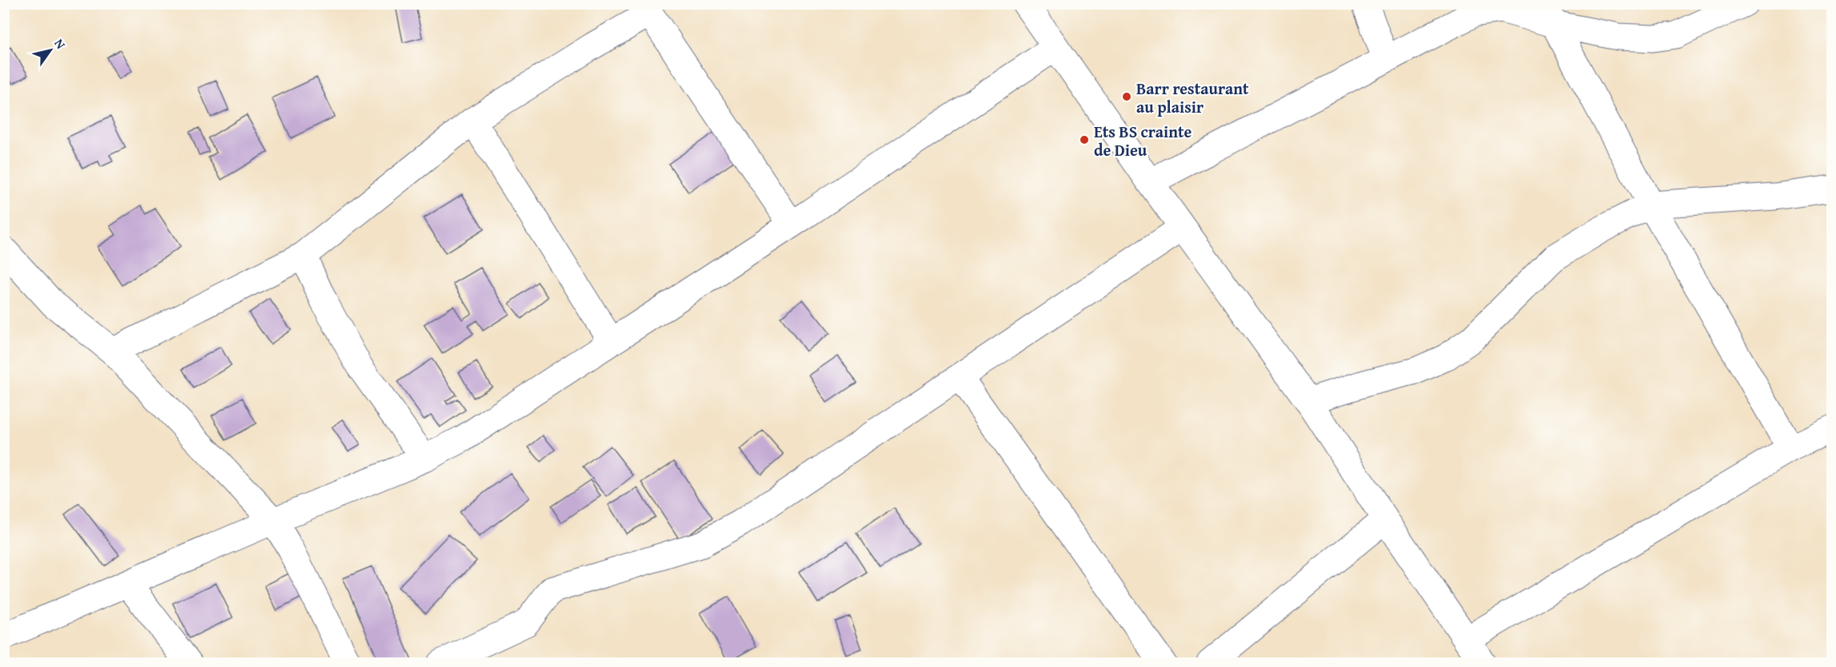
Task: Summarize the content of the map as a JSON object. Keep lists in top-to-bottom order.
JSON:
{
  "places": ["Barr restaurant au plaisir", "Ets BS crainte de Dieu"],
  "north": "top right"
}
